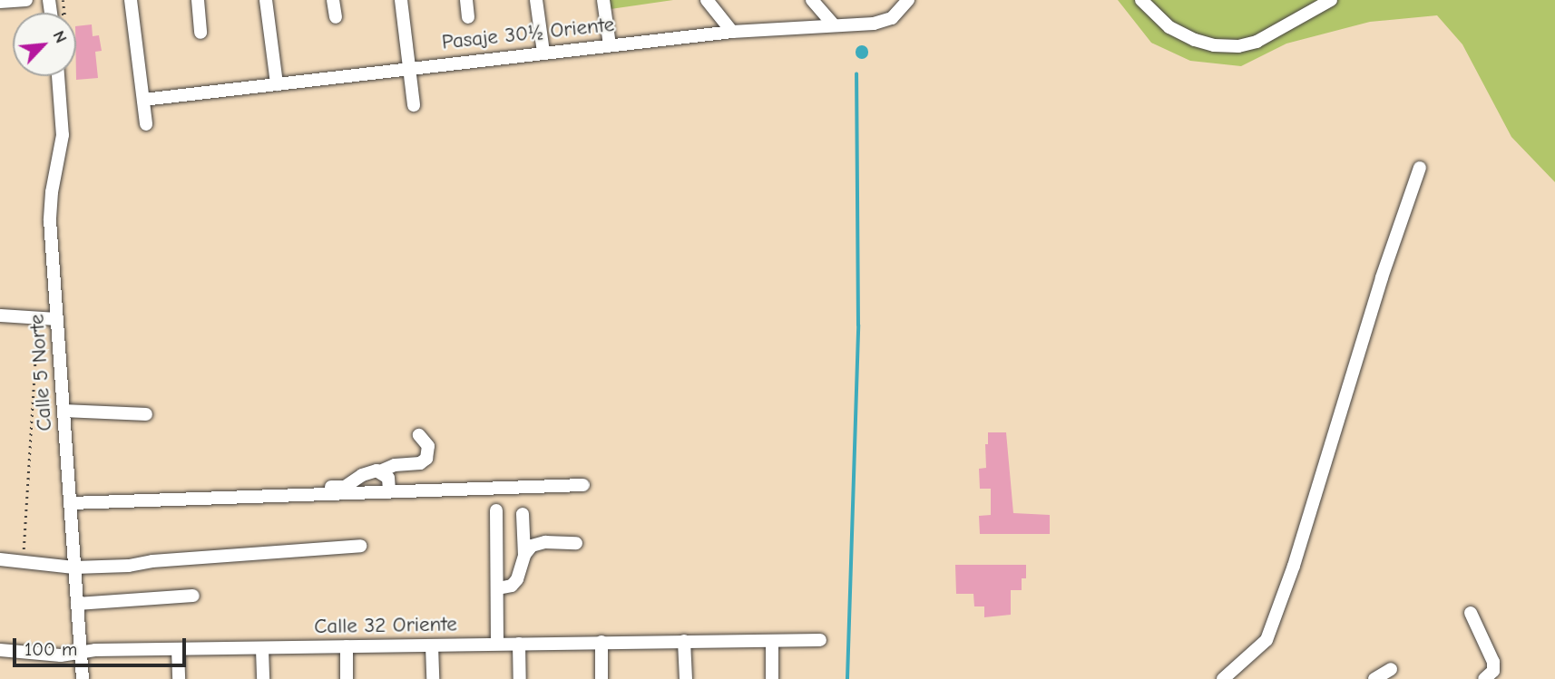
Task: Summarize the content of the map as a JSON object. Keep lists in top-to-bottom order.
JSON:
{
  "streets": {
    "street": ["Pasaje 30½ Oriente", "Calle 5 Norte", "Calle 32 Oriente"]
  },
  "crossings": [
    ["Calle 5 Norte", "Calle 32 Oriente"]
  ],
  "scale_bar": "100 m",
  "north": "top right"
}
